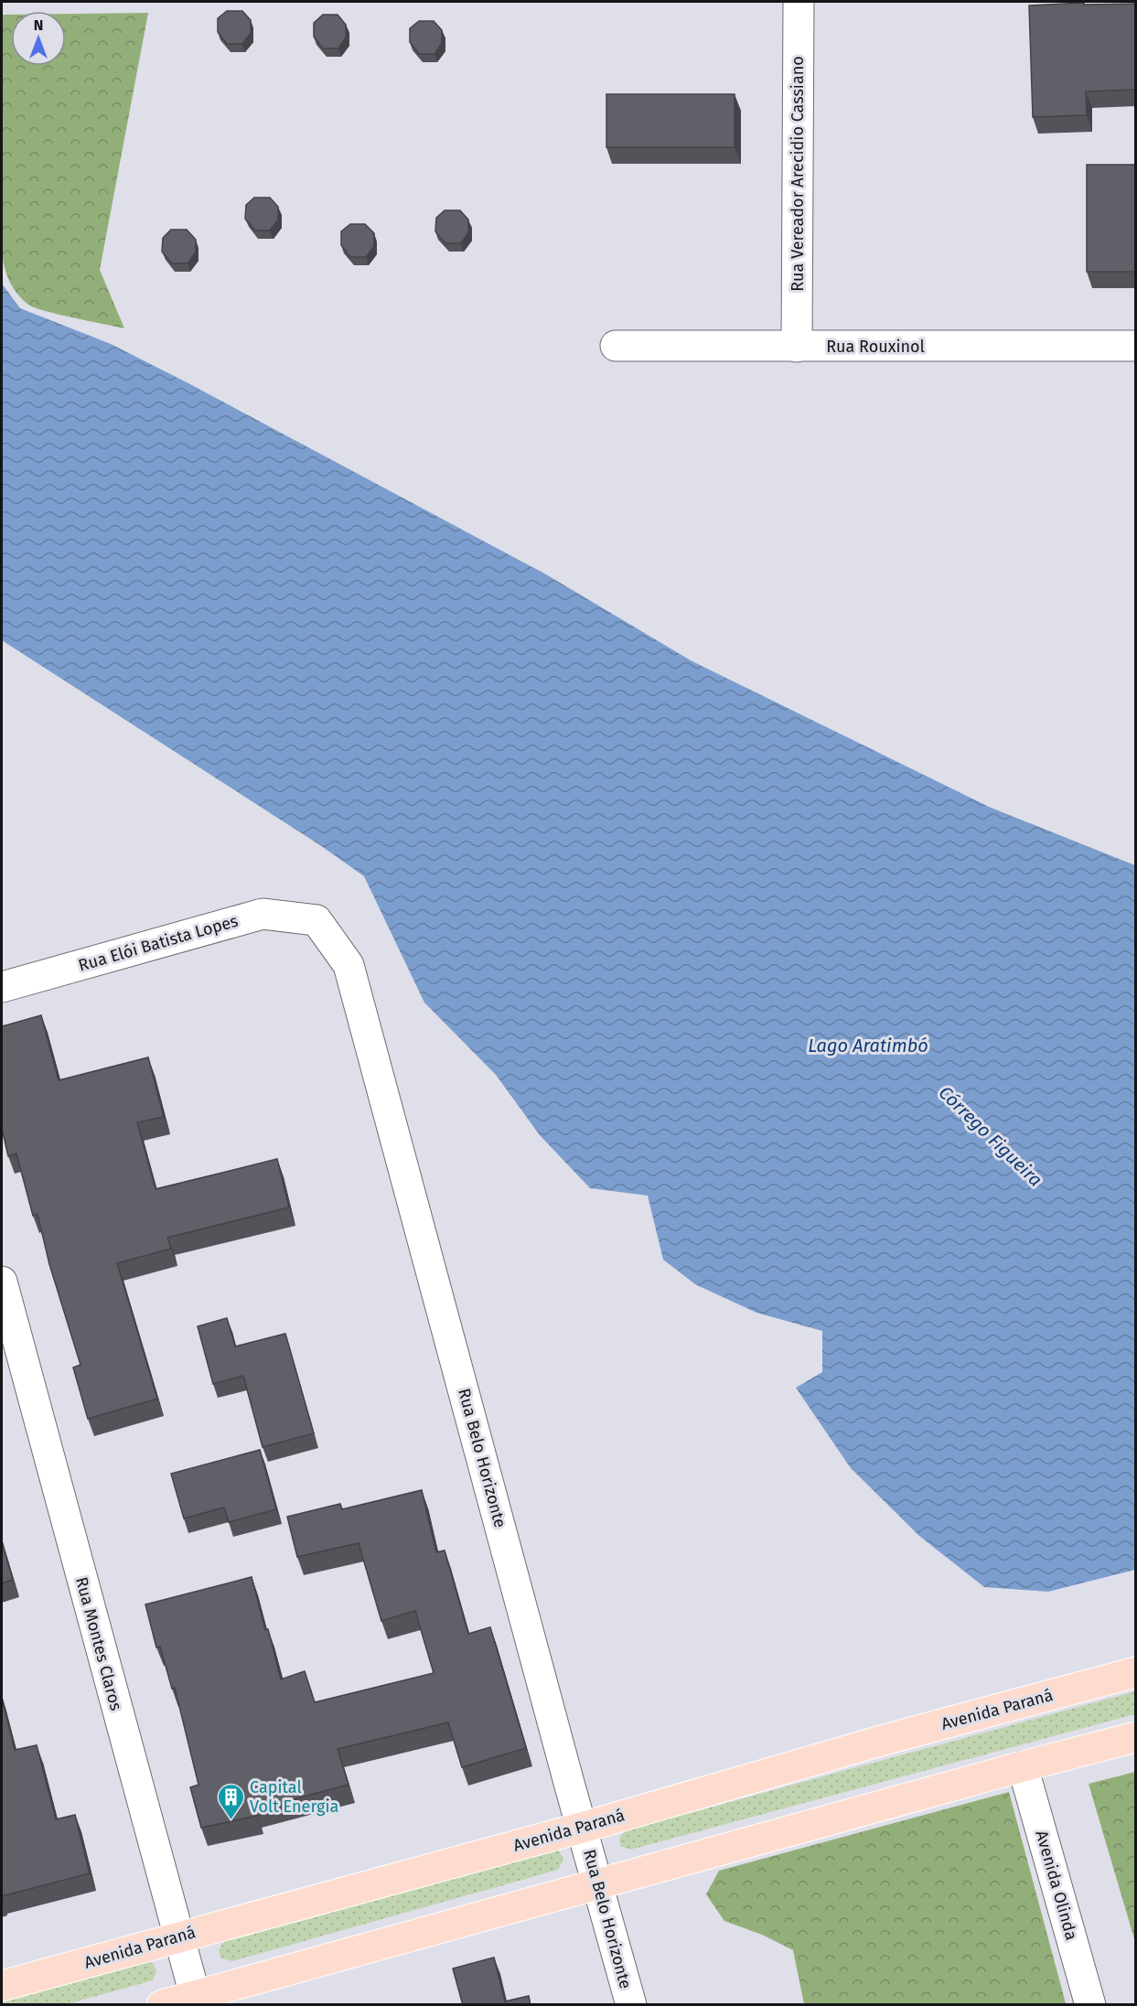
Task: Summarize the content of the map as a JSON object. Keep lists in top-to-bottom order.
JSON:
{
  "streets": {
    "main road": ["Avenida Paraná"],
    "street": [
      "Rua Vereador Arecidio Cassiano",
      "Rua Rouxinol",
      "Rua Elói Batista Lopes",
      "Rua Belo Horizonte",
      "Rua Montes Claros",
      "Avenida Olinda"
    ]
  },
  "crossings": [
    ["Rua Vereador Arecidio Cassiano", "Rua Rouxinol"],
    ["Rua Elói Batista Lopes", "Rua Belo Horizonte"],
    ["Rua Belo Horizonte", "Avenida Paraná"],
    ["Rua Montes Claros", "Avenida Paraná"]
  ],
  "water": ["Lago Aratimbó", "Córrego Figueira"],
  "places": {
    "building": ["Capital Volt Energia"]
  },
  "north": "top"
}
